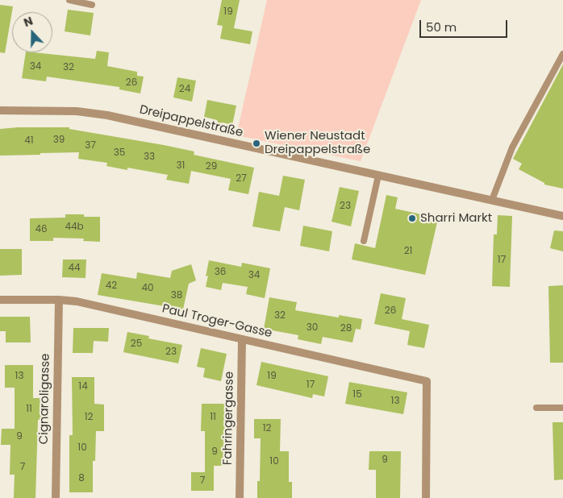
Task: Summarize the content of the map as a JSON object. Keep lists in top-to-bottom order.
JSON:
{
  "streets": {
    "street": [
      "Dreipappelstraße",
      "Paul Troger-Gasse",
      "Cignaroligasse",
      "Fahringergasse"
    ]
  },
  "crossings": [
    ["Paul Troger-Gasse", "Cignaroligasse"],
    ["Paul Troger-Gasse", "Fahringergasse"]
  ],
  "places": ["Wiener Neustadt Dreipappelstraße", "Sharri Markt"],
  "house_numbers": [
    "19",
    "34",
    "32",
    "26",
    "24",
    "39",
    "41",
    "37",
    "35",
    "33",
    "31",
    "29",
    "27",
    "23",
    "44b",
    "46",
    "21",
    "17",
    "44",
    "36",
    "34",
    "42",
    "40",
    "38",
    "26",
    "32",
    "30",
    "28",
    "25",
    "23",
    "13",
    "19",
    "17",
    "14",
    "15",
    "13",
    "11",
    "12",
    "11",
    "12",
    "9",
    "10",
    "9",
    "9",
    "10",
    "7",
    "8",
    "7"
  ],
  "scale_bar": "50 m",
  "north": "top"
}
